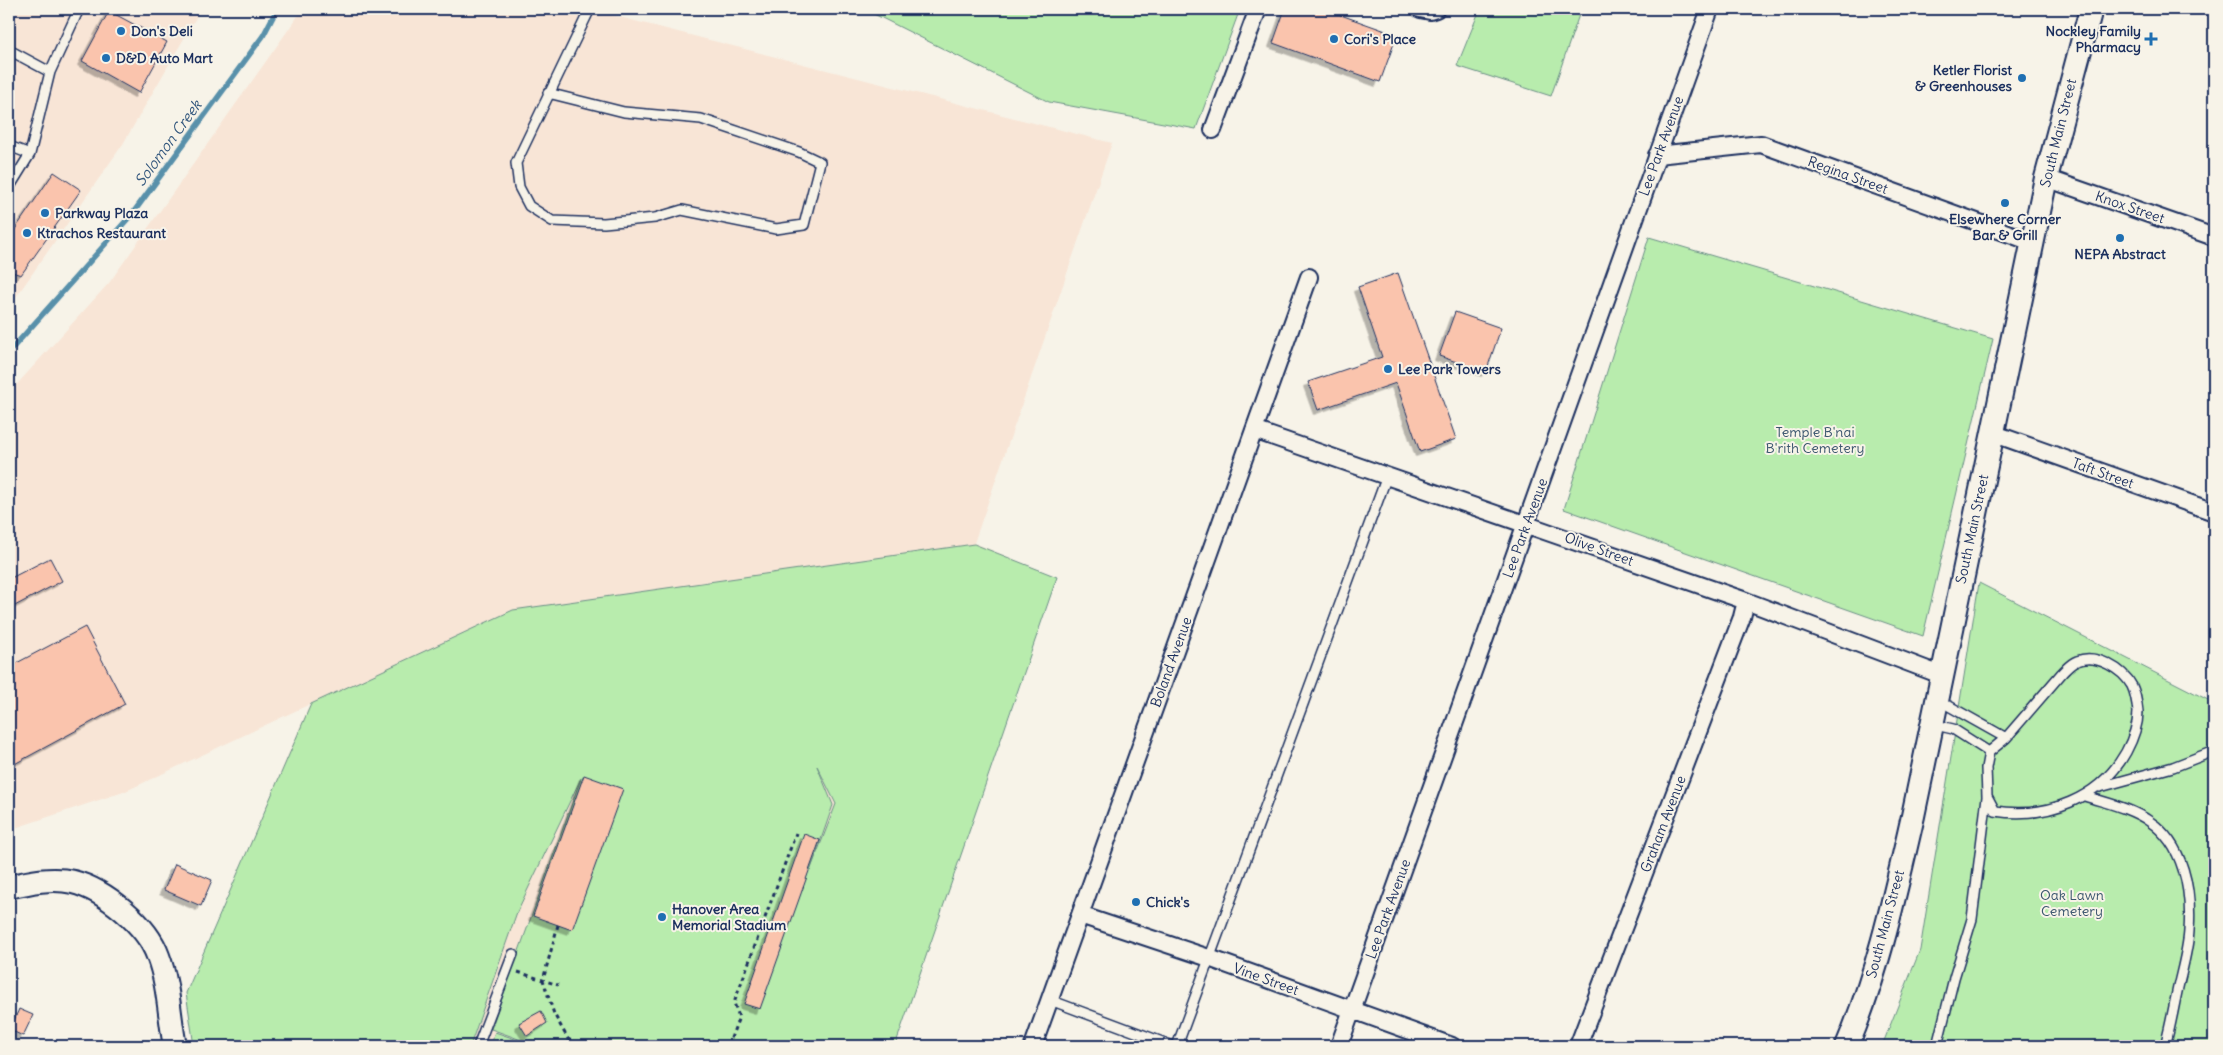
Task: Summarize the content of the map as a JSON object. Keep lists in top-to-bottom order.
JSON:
{
  "streets": {
    "main road": ["South Main Street"],
    "street": [
      "Lee Park Avenue",
      "Regina Street",
      "Knox Street",
      "Taft Street",
      "Olive Street",
      "Boland Avenue",
      "Graham Avenue",
      "Vine Street"
    ]
  },
  "crossings": [
    ["South Main Street", "Regina Street"],
    ["South Main Street", "Knox Street"],
    ["South Main Street", "Taft Street"],
    ["South Main Street", "Olive Street"],
    ["Lee Park Avenue", "Regina Street"],
    ["Lee Park Avenue", "Olive Street"],
    ["Lee Park Avenue", "Vine Street"],
    ["Olive Street", "Boland Avenue"],
    ["Olive Street", "Graham Avenue"],
    ["Boland Avenue", "Vine Street"]
  ],
  "water": ["Solomon Creek"],
  "parks": ["Temple B'nai B'rith Cemetery", "Oak Lawn Cemetery"],
  "places": {
    "other": [
      "Don's Deli",
      "Cori's Place",
      "D&D Auto Mart",
      "Ketler Florist & Greenhouses",
      "Elsewhere Corner Bar & Grill",
      "Parkway Plaza",
      "Ktrachos Restaurant",
      "NEPA Abstract",
      "Lee Park Towers",
      "Chick's",
      "Hanover Area Memorial Stadium"
    ],
    "health": ["Nockley Family Pharmacy"]
  }
}
